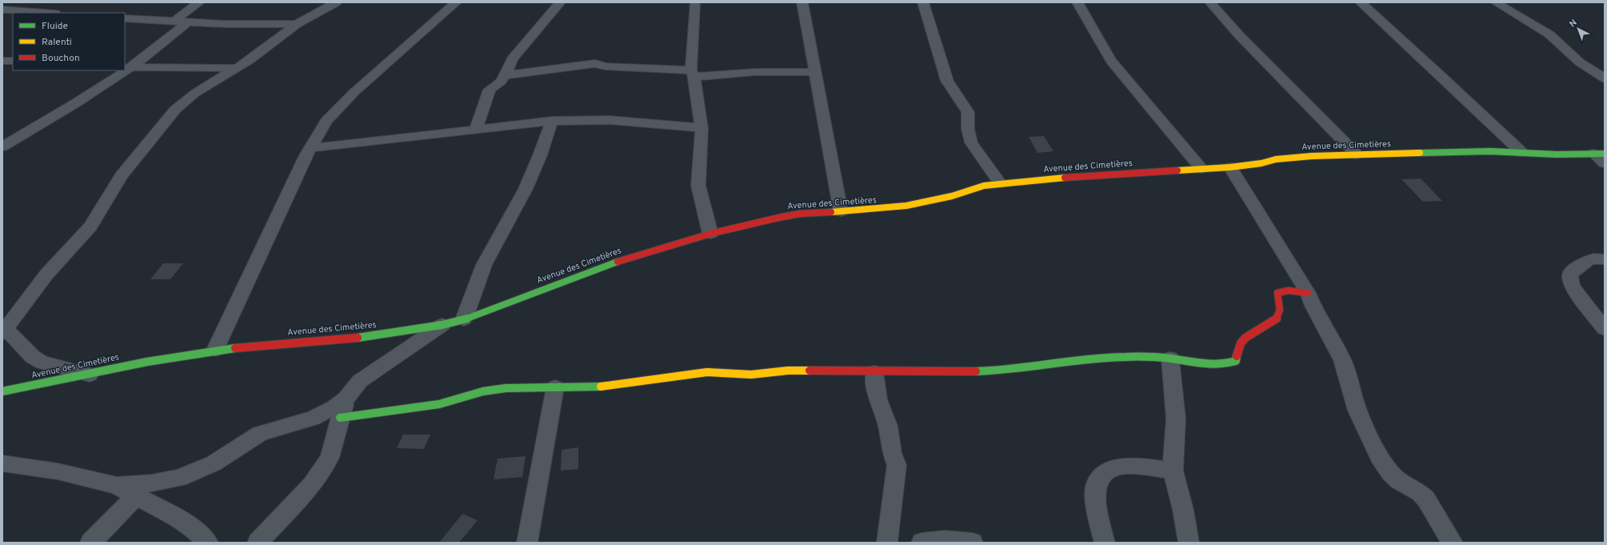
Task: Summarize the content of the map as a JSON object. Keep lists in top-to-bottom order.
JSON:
{
  "streets": {
    "street": ["Avenue des Cimetières"]
  },
  "legend": ["Fluide", "Ralenti", "Bouchon"],
  "north": "top left"
}
